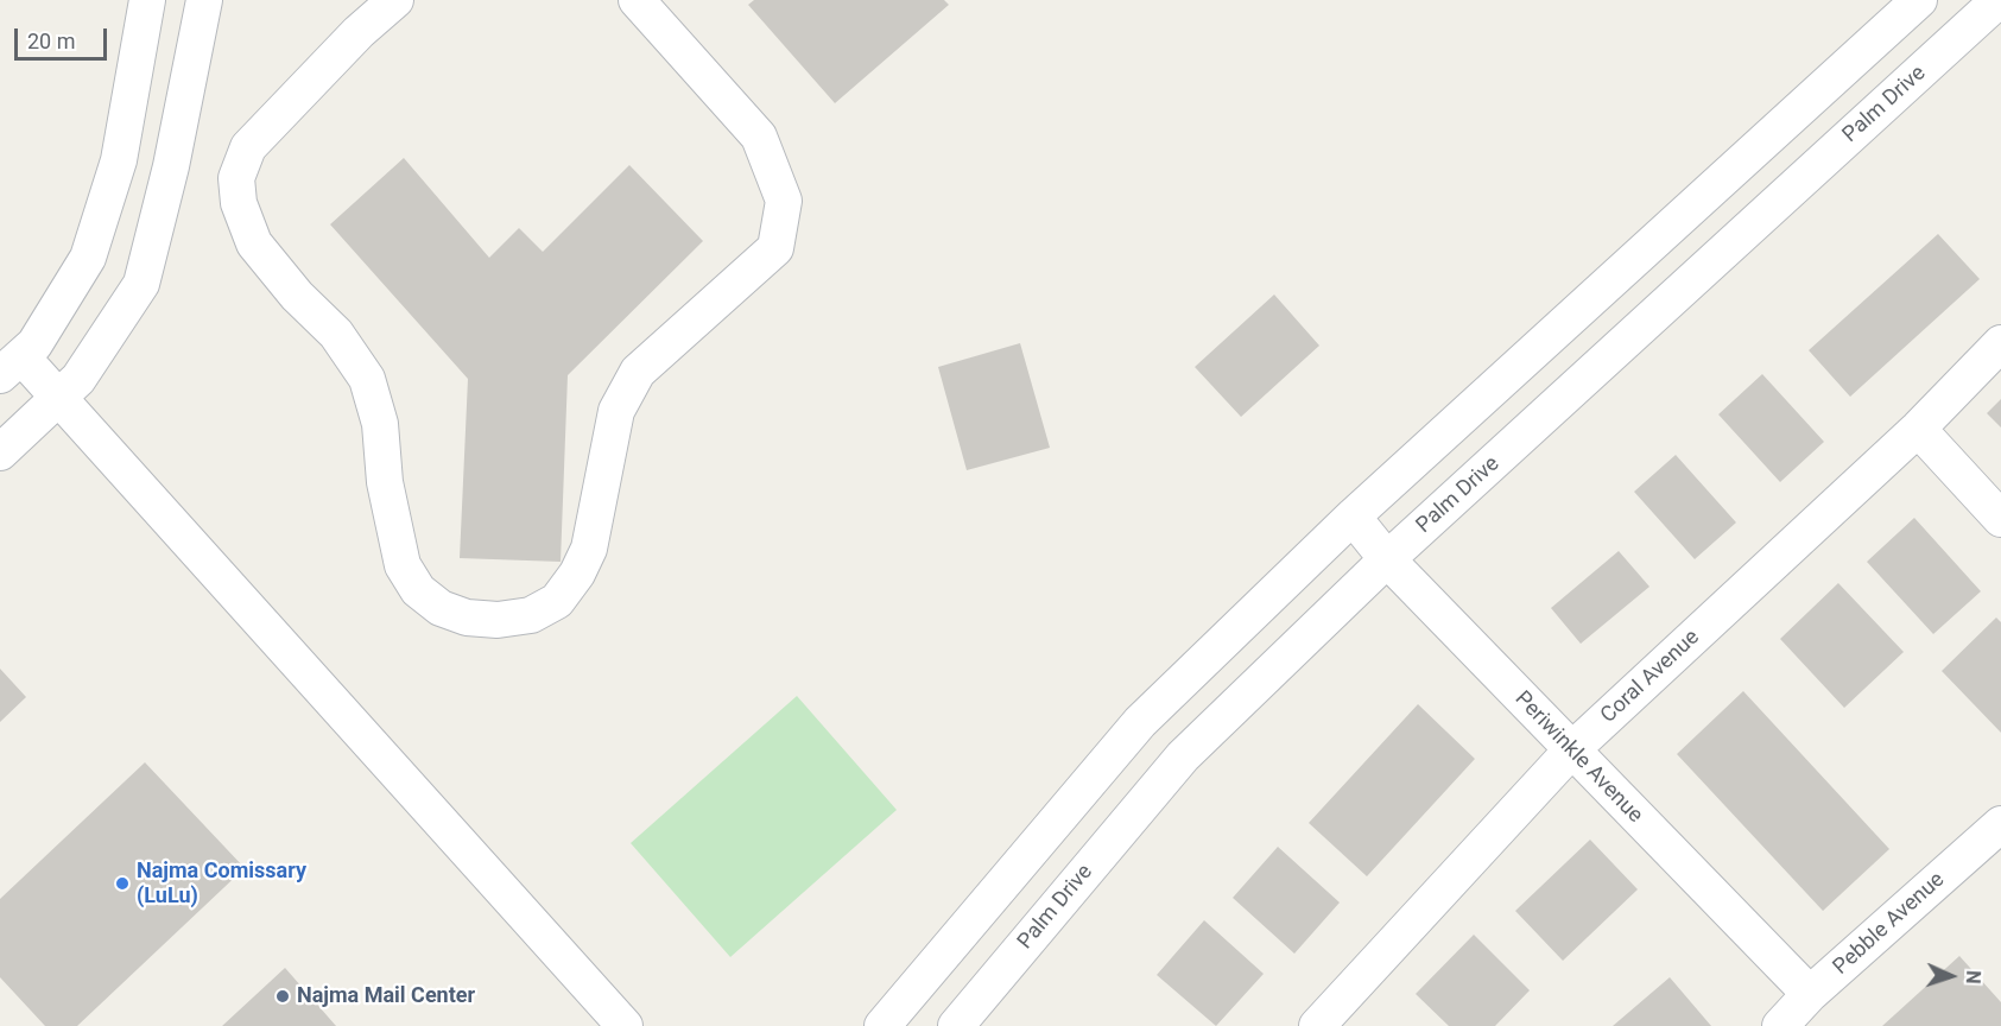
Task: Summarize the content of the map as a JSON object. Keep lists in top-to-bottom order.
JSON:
{
  "streets": {
    "street": [
      "Palm Drive",
      "Coral Avenue",
      "Periwinkle Avenue",
      "Pebble Avenue"
    ]
  },
  "crossings": [
    ["Palm Drive", "Periwinkle Avenue"],
    ["Coral Avenue", "Periwinkle Avenue"],
    ["Periwinkle Avenue", "Pebble Avenue"]
  ],
  "places": ["Najma Comissary (LuLu)", "Najma Mail Center"],
  "scale_bar": "20 m",
  "north": "right"
}
